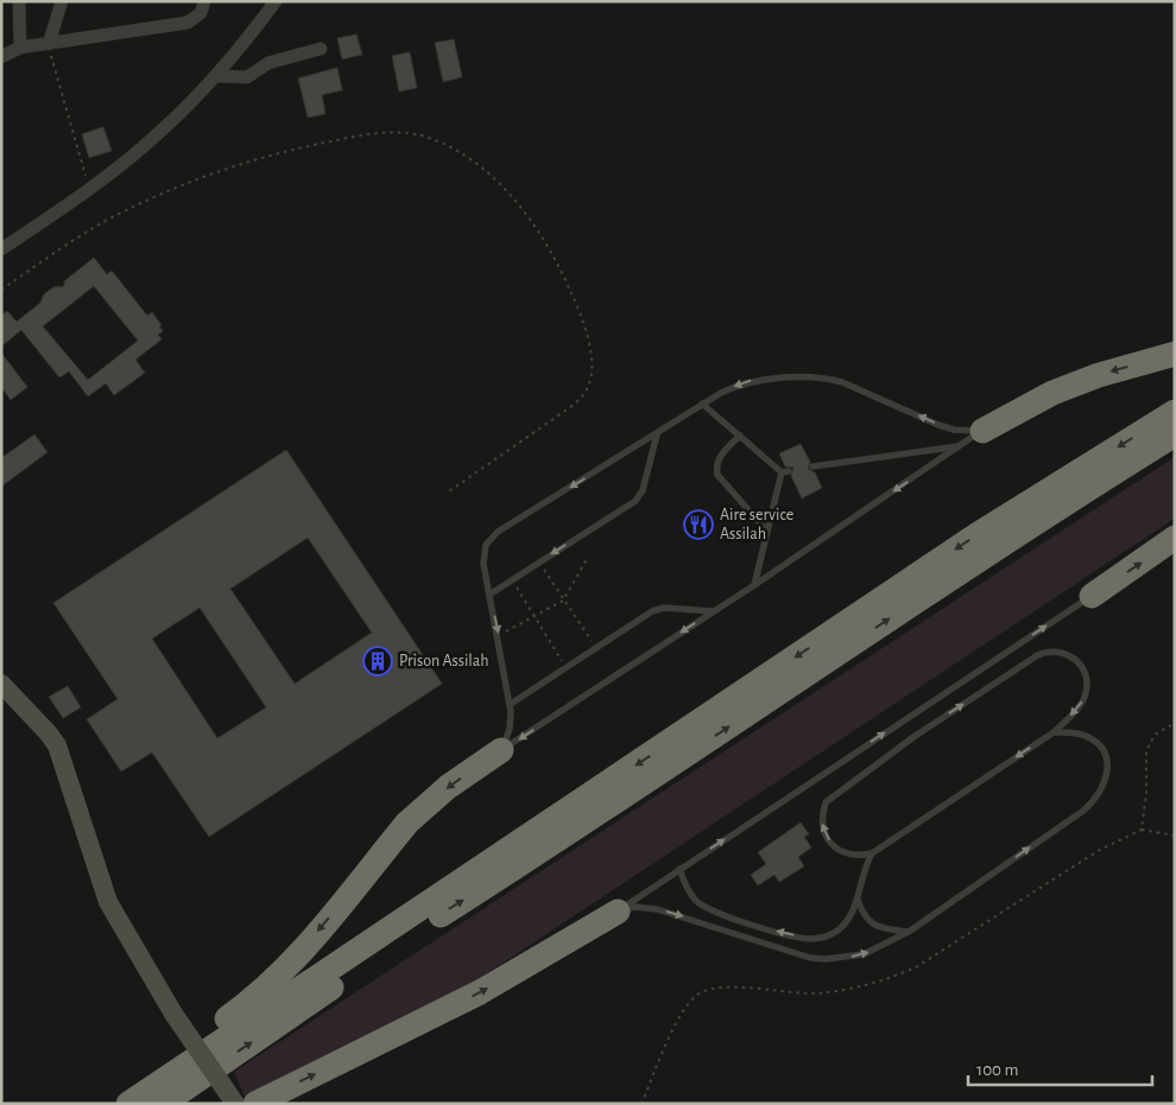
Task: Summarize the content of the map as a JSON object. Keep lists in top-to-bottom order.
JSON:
{
  "places": {
    "restaurant": ["Aire service Assilah"],
    "building": ["Prison Assilah"]
  },
  "scale_bar": "100 m"
}
